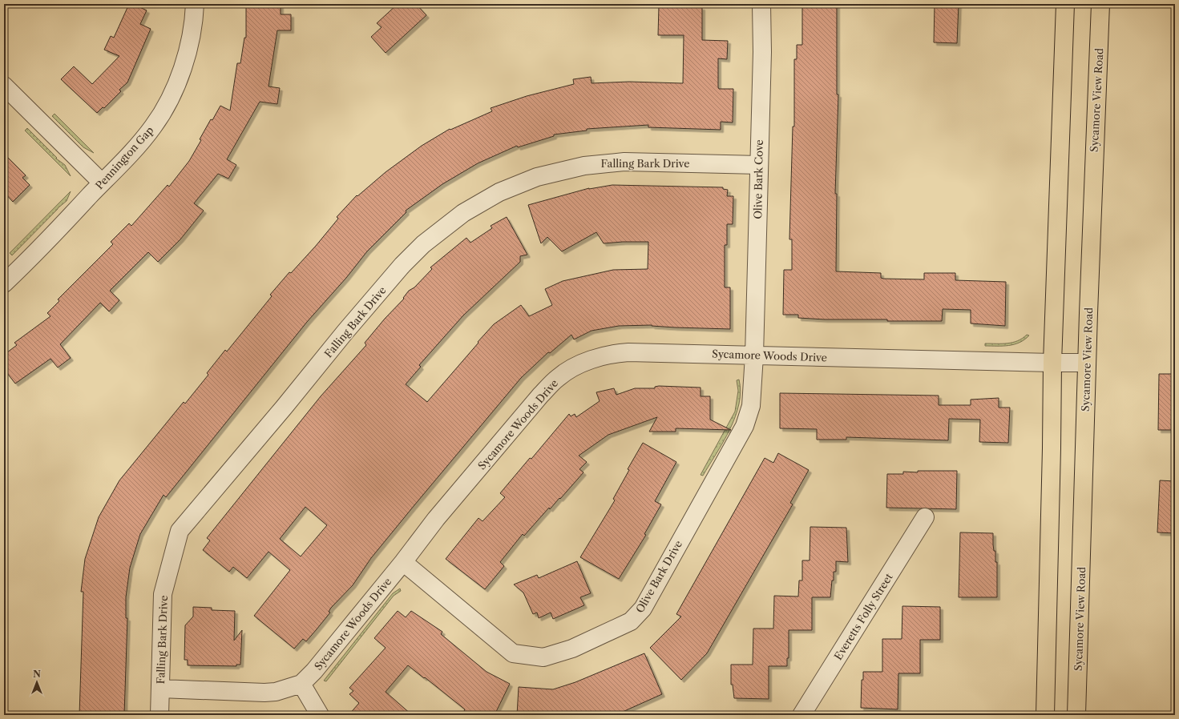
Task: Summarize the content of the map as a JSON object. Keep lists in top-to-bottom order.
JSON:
{
  "streets": {
    "main road": ["Sycamore View Road"],
    "street": [
      "Pennington Gap",
      "Falling Bark Drive",
      "Olive Bark Cove",
      "Sycamore Woods Drive",
      "Olive Bark Drive",
      "Everetts Folly Street"
    ]
  },
  "crossings": [
    ["Sycamore View Road", "Sycamore Woods Drive"],
    ["Falling Bark Drive", "Olive Bark Cove"],
    ["Falling Bark Drive", "Sycamore Woods Drive"],
    ["Olive Bark Cove", "Sycamore Woods Drive"],
    ["Olive Bark Cove", "Olive Bark Drive"],
    ["Sycamore Woods Drive", "Olive Bark Drive"]
  ],
  "north": "top"
}
